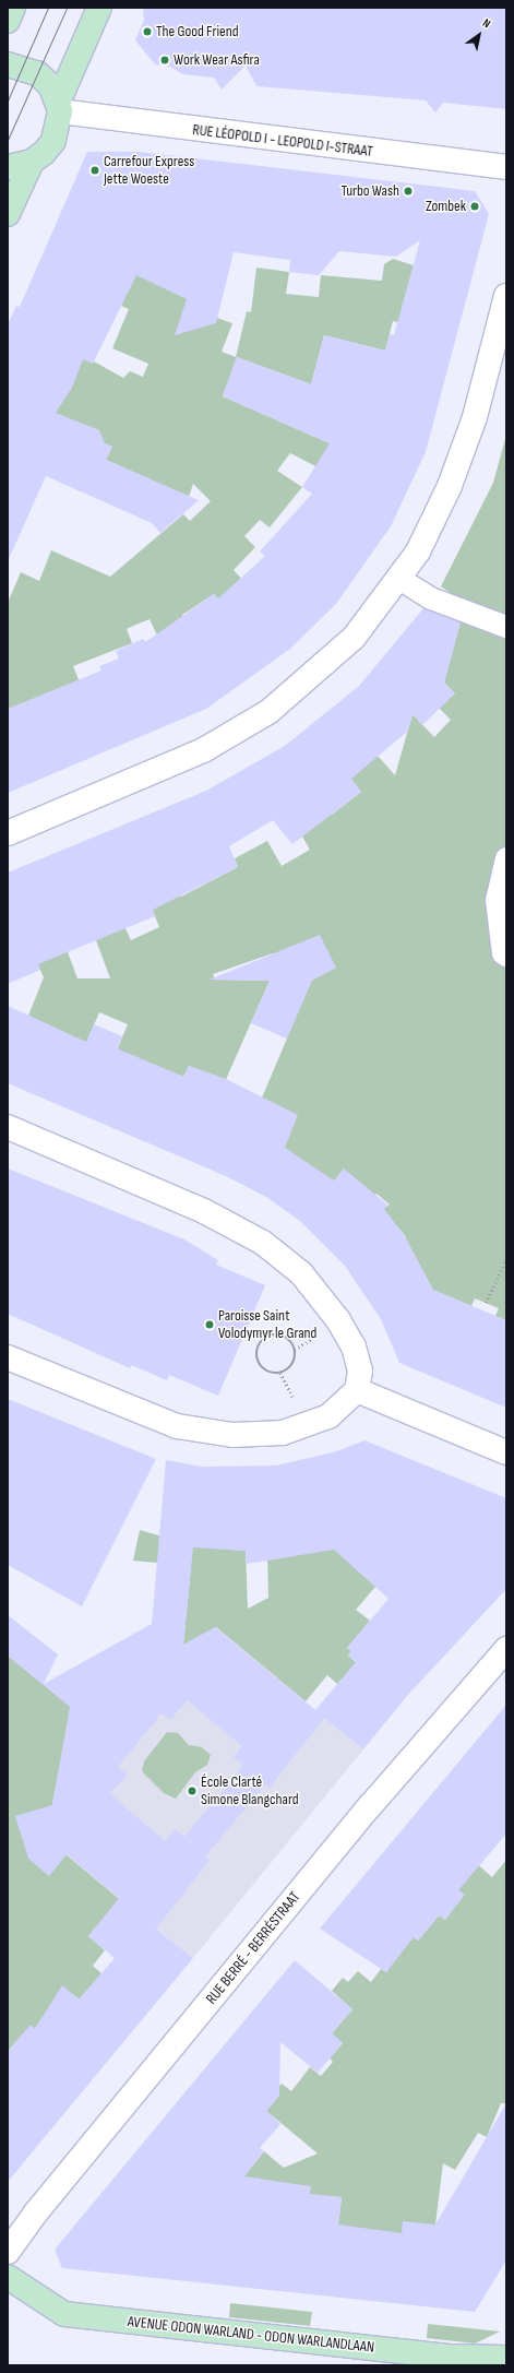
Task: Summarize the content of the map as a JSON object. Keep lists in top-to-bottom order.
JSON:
{
  "streets": {
    "street": ["RUE LÉOPOLD I - LEOPOLD I-STRAAT", "RUE BERRÉ - BERRÉSTRAAT", "AVENUE ODON WARLAND - ODON WARLANDLAAN"]
  },
  "places": [
    "The Good Friend",
    "Work Wear Asfira",
    "Carrefour Express Jette Woeste",
    "Turbo Wash",
    "Zombek",
    "Paroisse Saint Volodymyr le Grand",
    "École Clarté Simone Blangchard"
  ],
  "north": "top right"
}
